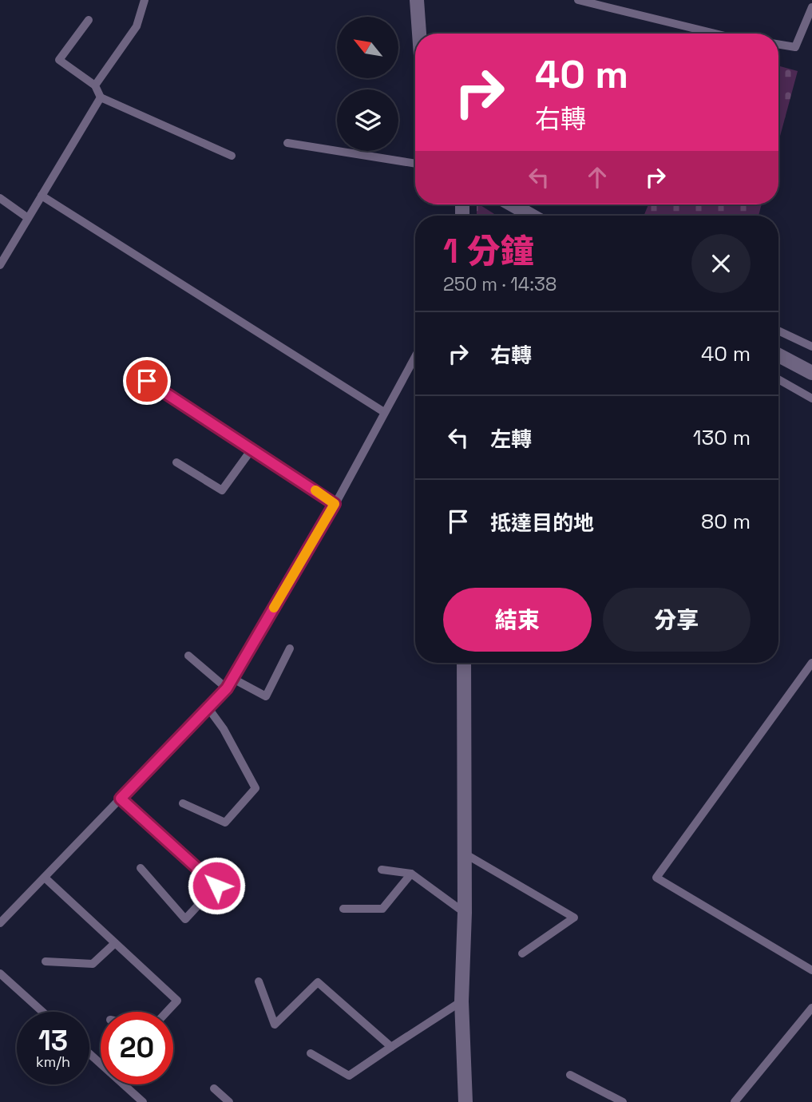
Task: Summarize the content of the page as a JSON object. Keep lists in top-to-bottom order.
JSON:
{
  "north": "top left",
  "page": {
    "turn": ["40 m", "右轉"],
    "heading": ["1 分鐘", "250 m · 14:38"],
    "list": [
      {
        "name": "右轉",
        "value": "40 m"
      },
      {
        "name": "左轉",
        "value": "130 m"
      },
      {
        "name": "抵達目的地",
        "value": "80 m"
      }
    ],
    "buttons": ["結束", "分享"],
    "speed": "13 km/h",
    "limit": "20"
  }
}
